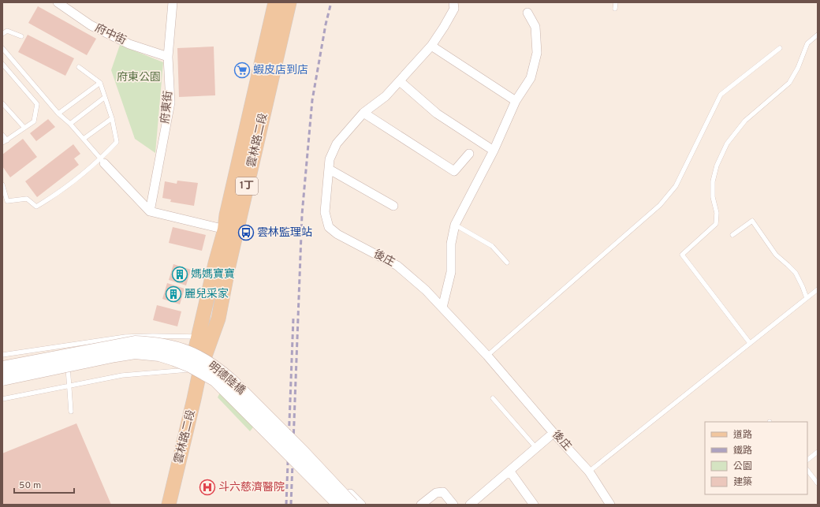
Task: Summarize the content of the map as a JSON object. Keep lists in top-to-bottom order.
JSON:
{
  "streets": {
    "main road": ["雲林路二段", "1丁", "明德陸橋"],
    "street": ["府中街", "府東街", "後庄"]
  },
  "crossings": [
    ["府中街", "府東街"]
  ],
  "parks": ["府東公園"],
  "places": {
    "supermarket": ["蝦皮店到店"],
    "bus stop": ["雲林監理站"],
    "building": ["媽媽寶寶", "麗兒采家"],
    "hospital": ["斗六慈濟醫院"]
  },
  "legend": [
    "道路",
    "鐵路",
    "公園",
    "建築"
  ],
  "scale_bar": "50 m"
}
